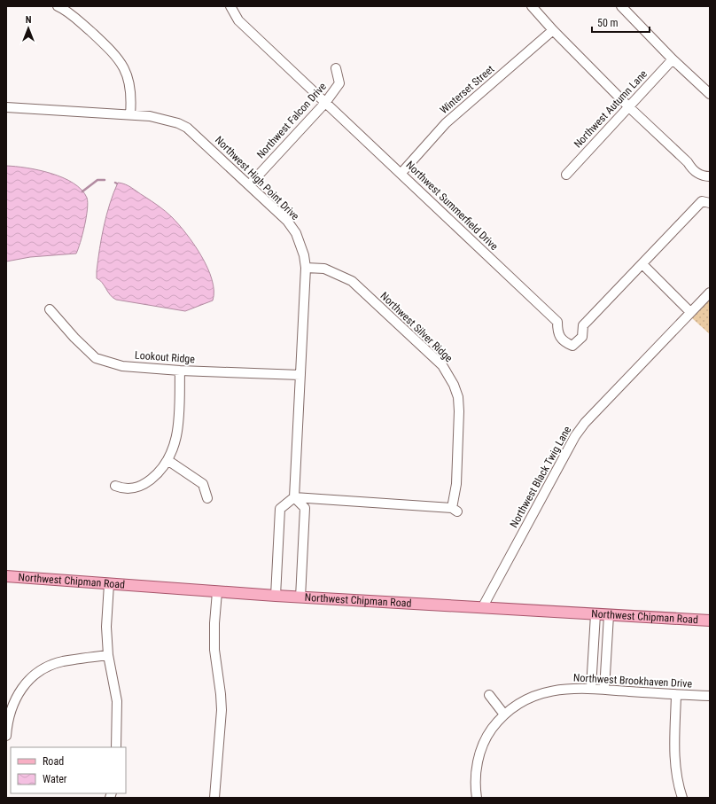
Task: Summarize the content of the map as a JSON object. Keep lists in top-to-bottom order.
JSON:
{
  "streets": {
    "main road": ["Northwest Chipman Road"],
    "street": [
      "Winterset Street",
      "Northwest Autumn Lane",
      "Northwest Falcon Drive",
      "Northwest High Point Drive",
      "Northwest Summerfield Drive",
      "Northwest Silver Ridge",
      "Lookout Ridge",
      "Northwest Black Twig Lane",
      "Northwest Brookhaven Drive"
    ]
  },
  "crossings": [
    ["Winterset Street", "Northwest Summerfield Drive"],
    ["Northwest Falcon Drive", "Northwest High Point Drive"],
    ["Northwest Falcon Drive", "Northwest Summerfield Drive"],
    ["Northwest High Point Drive", "Northwest Silver Ridge"],
    ["Northwest High Point Drive", "Lookout Ridge"],
    ["Northwest Black Twig Lane", "Northwest Chipman Road"]
  ],
  "legend": ["Road", "Water"],
  "scale_bar": "50 m",
  "north": "top"
}
